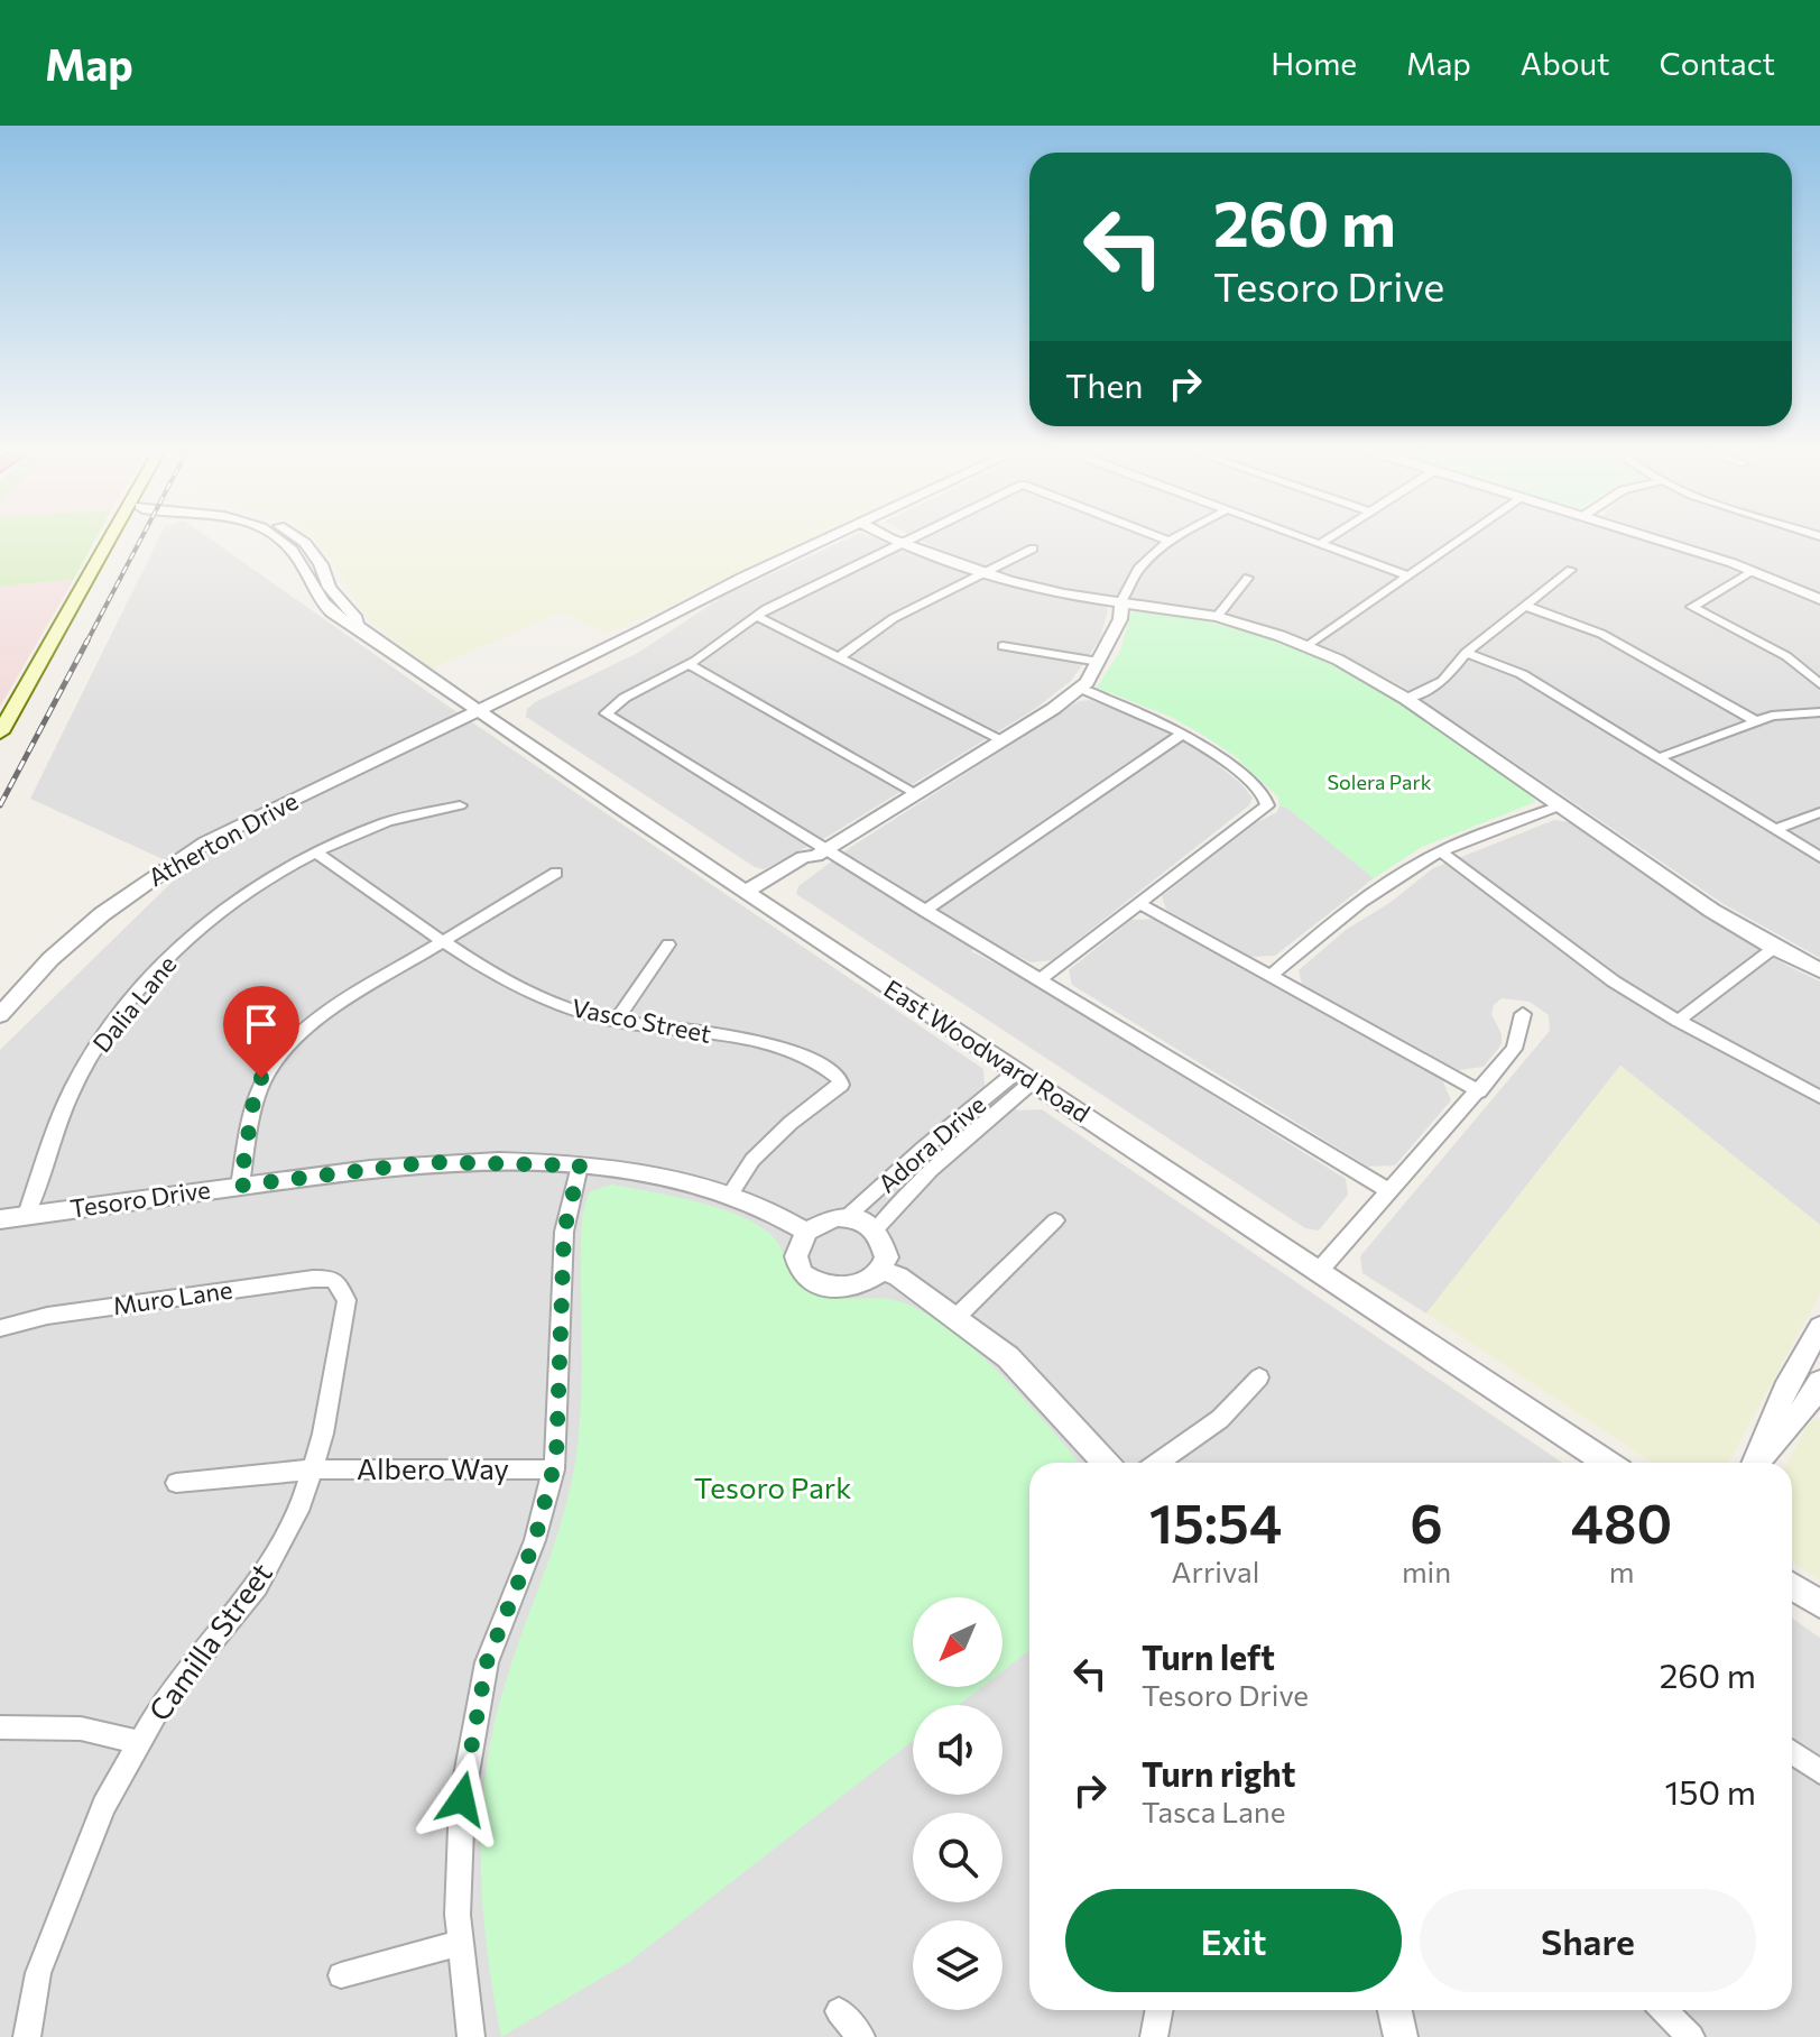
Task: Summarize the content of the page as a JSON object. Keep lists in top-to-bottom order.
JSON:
{
  "streets": {
    "street": [
      "Atherton Drive",
      "Dalia Lane",
      "Vasco Street",
      "East Woodward Road",
      "Adora Drive",
      "Tesoro Drive",
      "Muro Lane",
      "Albero Way",
      "Camilla Street"
    ]
  },
  "crossings": [
    ["Atherton Drive", "East Woodward Road"],
    ["Dalia Lane", "Vasco Street"],
    ["Dalia Lane", "Tesoro Drive"],
    ["Vasco Street", "Tesoro Drive"],
    ["East Woodward Road", "Adora Drive"],
    ["Adora Drive", "Tesoro Drive"],
    ["Muro Lane", "Camilla Street"],
    ["Albero Way", "Camilla Street"]
  ],
  "parks": ["Solera Park", "Tesoro Park"],
  "north": "bottom left",
  "page": {
    "header": "Map",
    "nav": [
      "Home",
      "Map",
      "About",
      "Contact"
    ],
    "turn": ["260 m", "Tesoro Drive"],
    "then": "Then",
    "eta": [
      "15:54",
      "Arrival",
      "6",
      "min",
      "480",
      "m"
    ],
    "list": [
      {
        "name": "Turn left",
        "note": "Tesoro Drive",
        "value": "260 m"
      },
      {
        "name": "Turn right",
        "note": "Tasca Lane",
        "value": "150 m"
      }
    ],
    "buttons": ["Exit", "Share"]
  }
}
